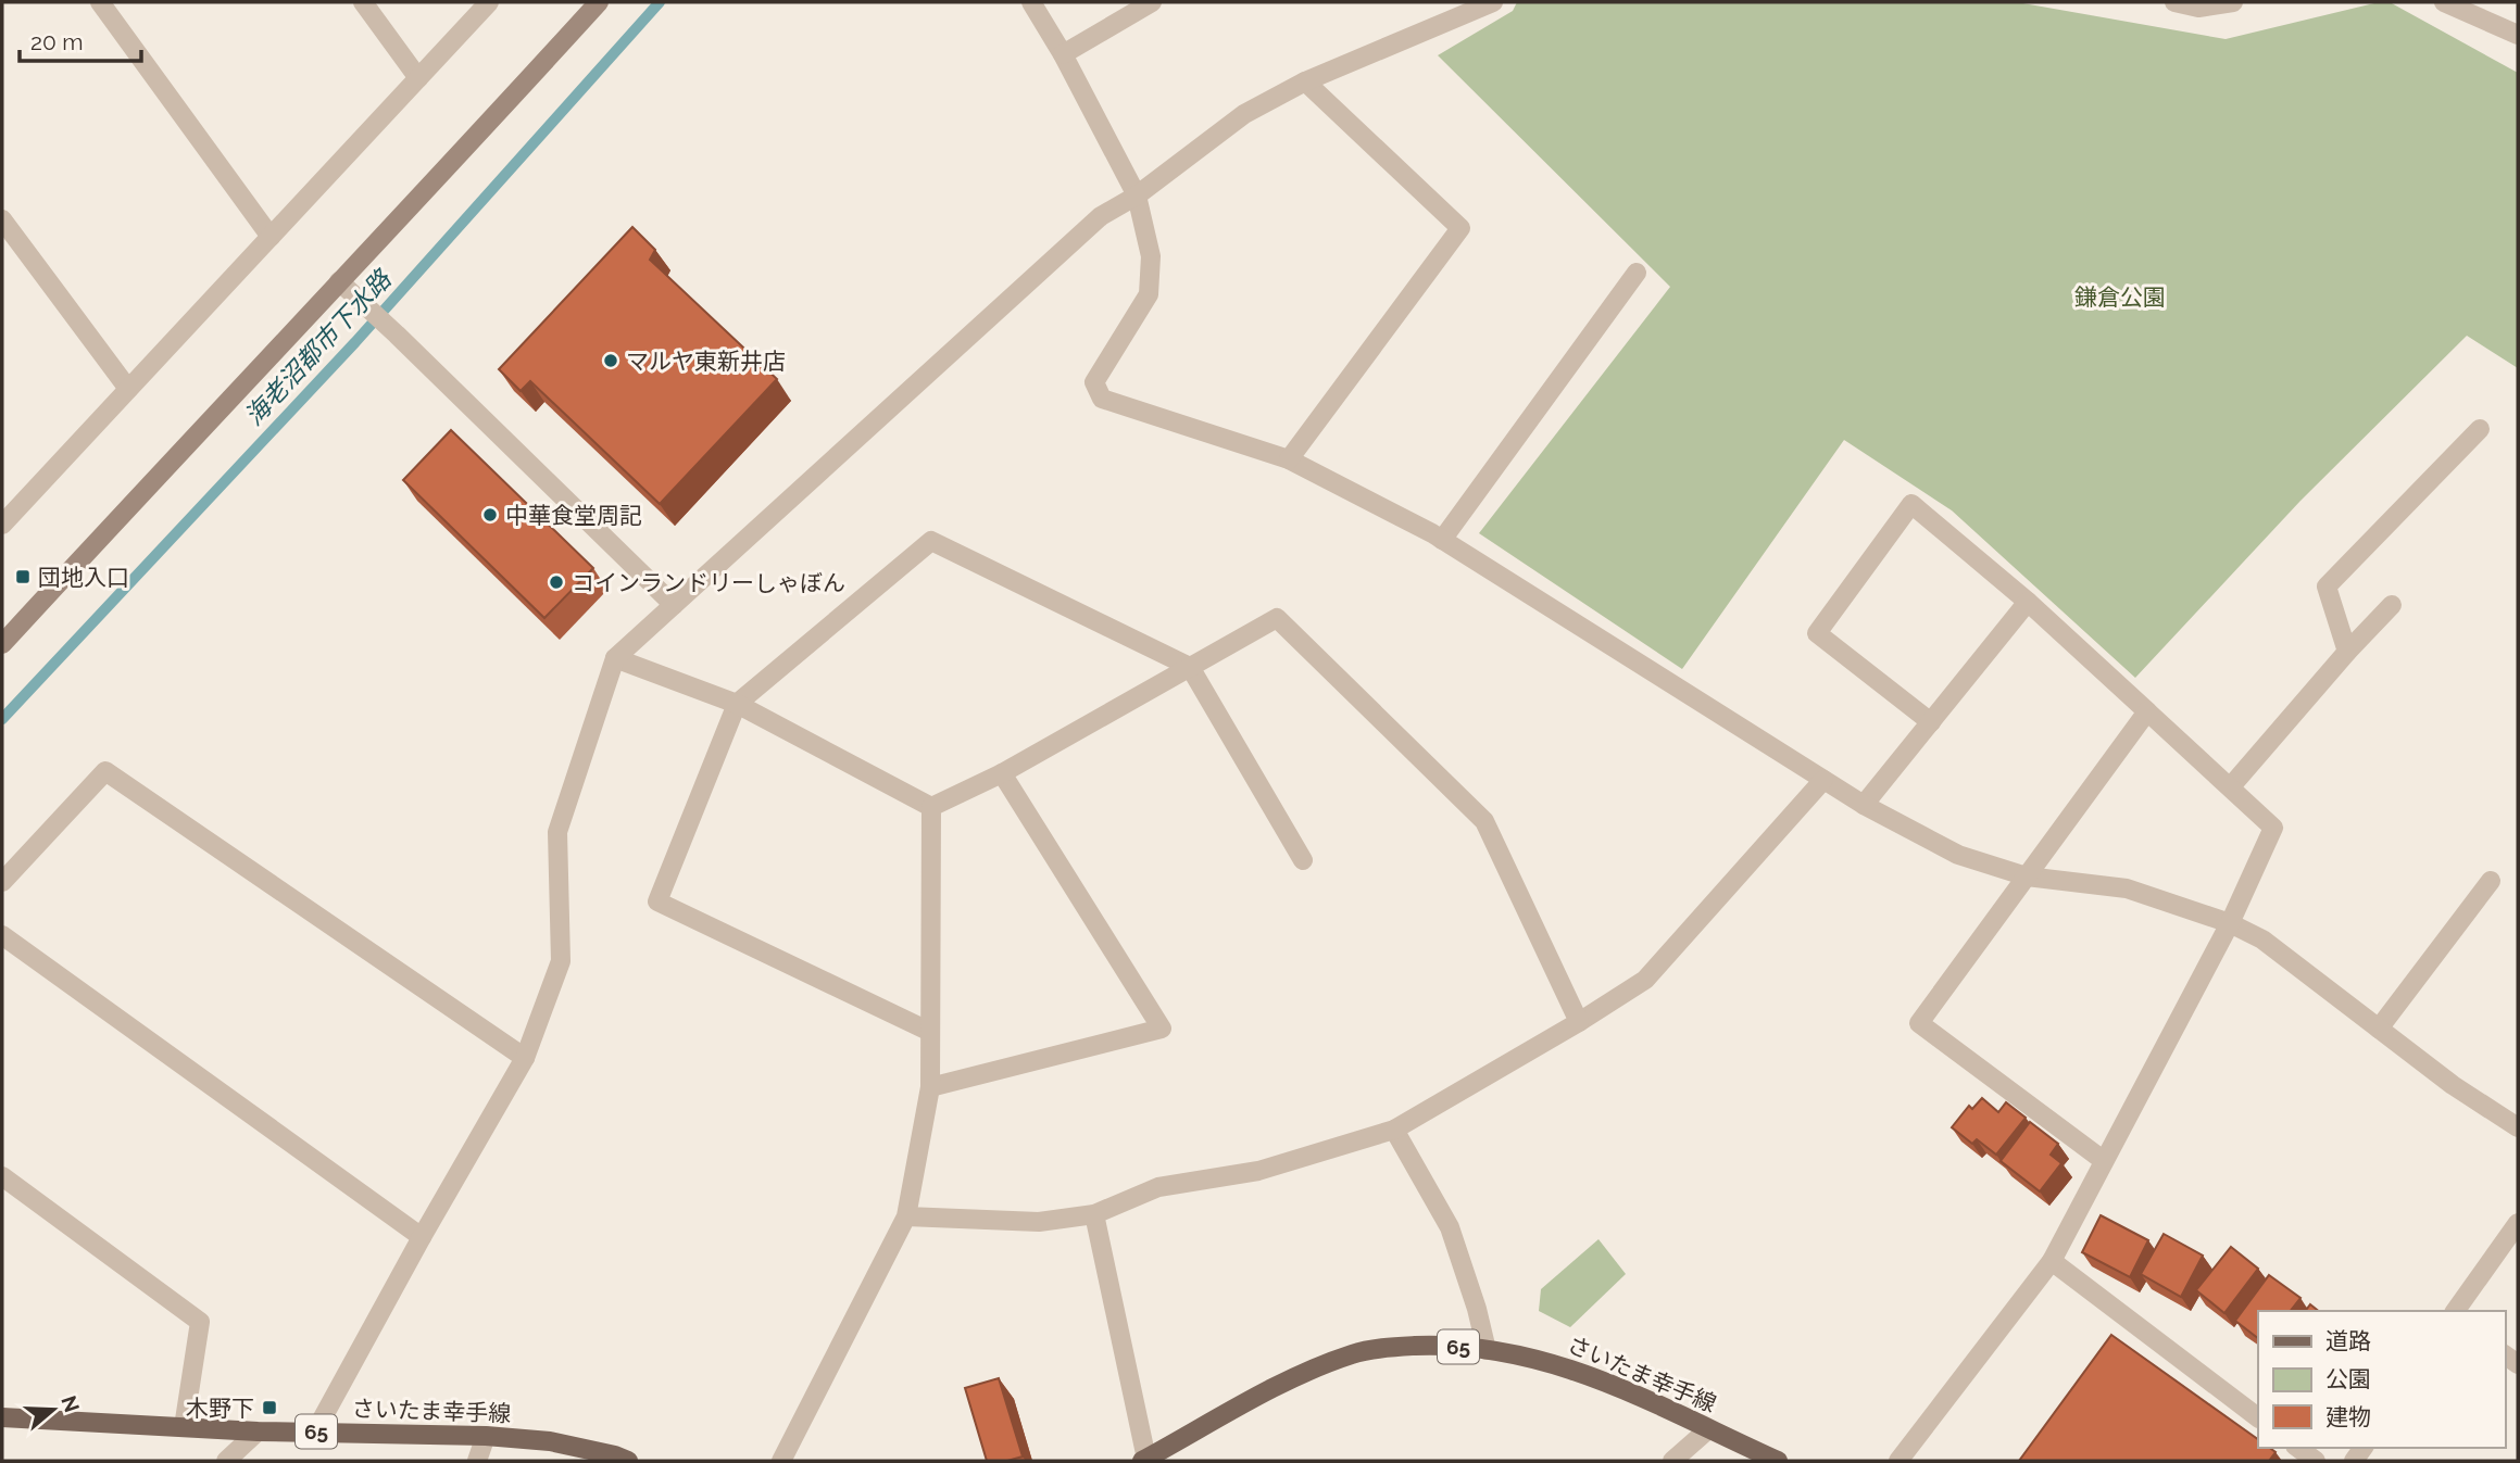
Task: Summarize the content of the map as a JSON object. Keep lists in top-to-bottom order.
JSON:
{
  "streets": {
    "main road": ["65", "さいたま幸手線"]
  },
  "water": ["海老沼都市下水路"],
  "parks": ["鎌倉公園"],
  "places": {
    "other": ["マルヤ東新井店", "中華食堂周記", "コインランドリーしゃぼん"],
    "transit": ["団地入口", "木野下"]
  },
  "legend": ["道路", "公園", "建物"],
  "scale_bar": "20 m",
  "north": "right"
}
